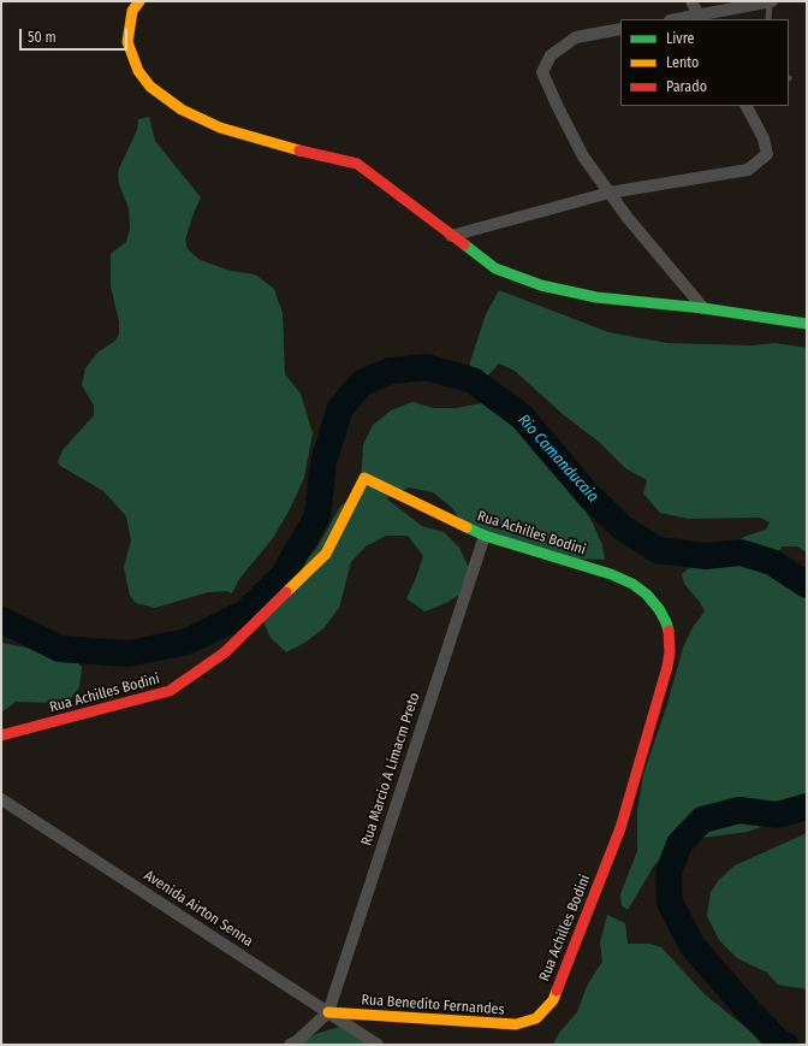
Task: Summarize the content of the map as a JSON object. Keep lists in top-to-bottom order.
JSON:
{
  "streets": {
    "street": [
      "Rua Achilles Bodini",
      "Rua Marcio A Limacm Preto",
      "Avenida Airton Senna",
      "Rua Benedito Fernandes"
    ]
  },
  "crossings": [
    ["Rua Achilles Bodini", "Rua Marcio A Limacm Preto"],
    ["Rua Achilles Bodini", "Rua Benedito Fernandes"],
    ["Rua Marcio A Limacm Preto", "Avenida Airton Senna"],
    ["Rua Marcio A Limacm Preto", "Rua Benedito Fernandes"],
    ["Avenida Airton Senna", "Rua Benedito Fernandes"]
  ],
  "water": ["Rio Camanducaia"],
  "legend": ["Livre", "Lento", "Parado"],
  "scale_bar": "50 m"
}
